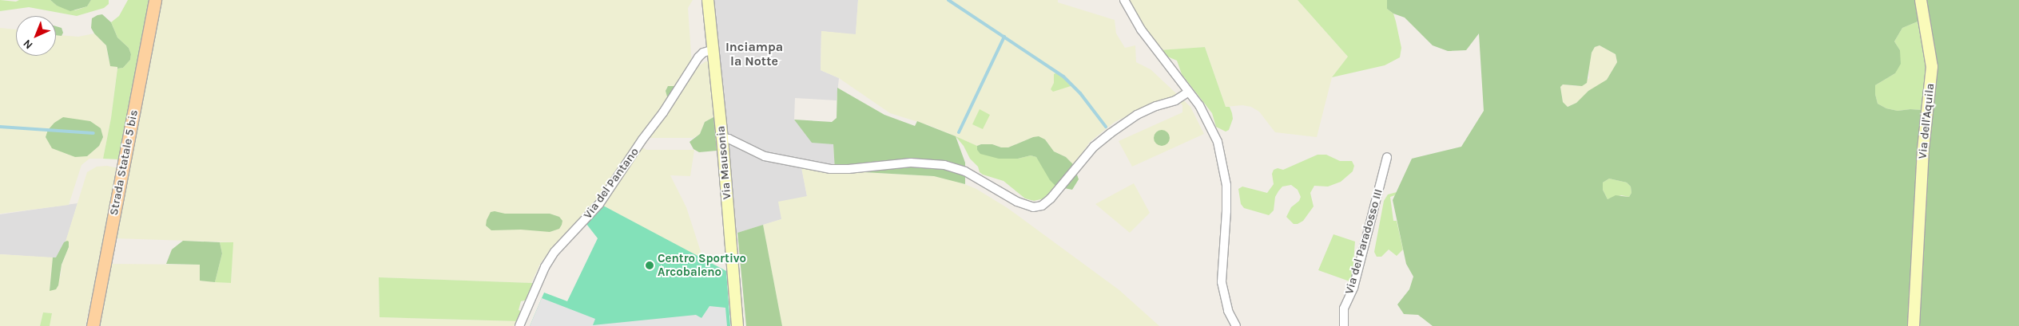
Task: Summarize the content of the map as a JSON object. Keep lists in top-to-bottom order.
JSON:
{
  "streets": {
    "main road": ["Via dell'Aquila", "Strada Statale 5 bis", "Via Mausonia"],
    "street": ["Via del Pantano", "Via del Paradosso III"]
  },
  "crossings": [
    ["Via Mausonia", "Via del Pantano"]
  ],
  "districts": ["Inciampa la Notte"],
  "places": ["Centro Sportivo Arcobaleno"],
  "north": "bottom left"
}
